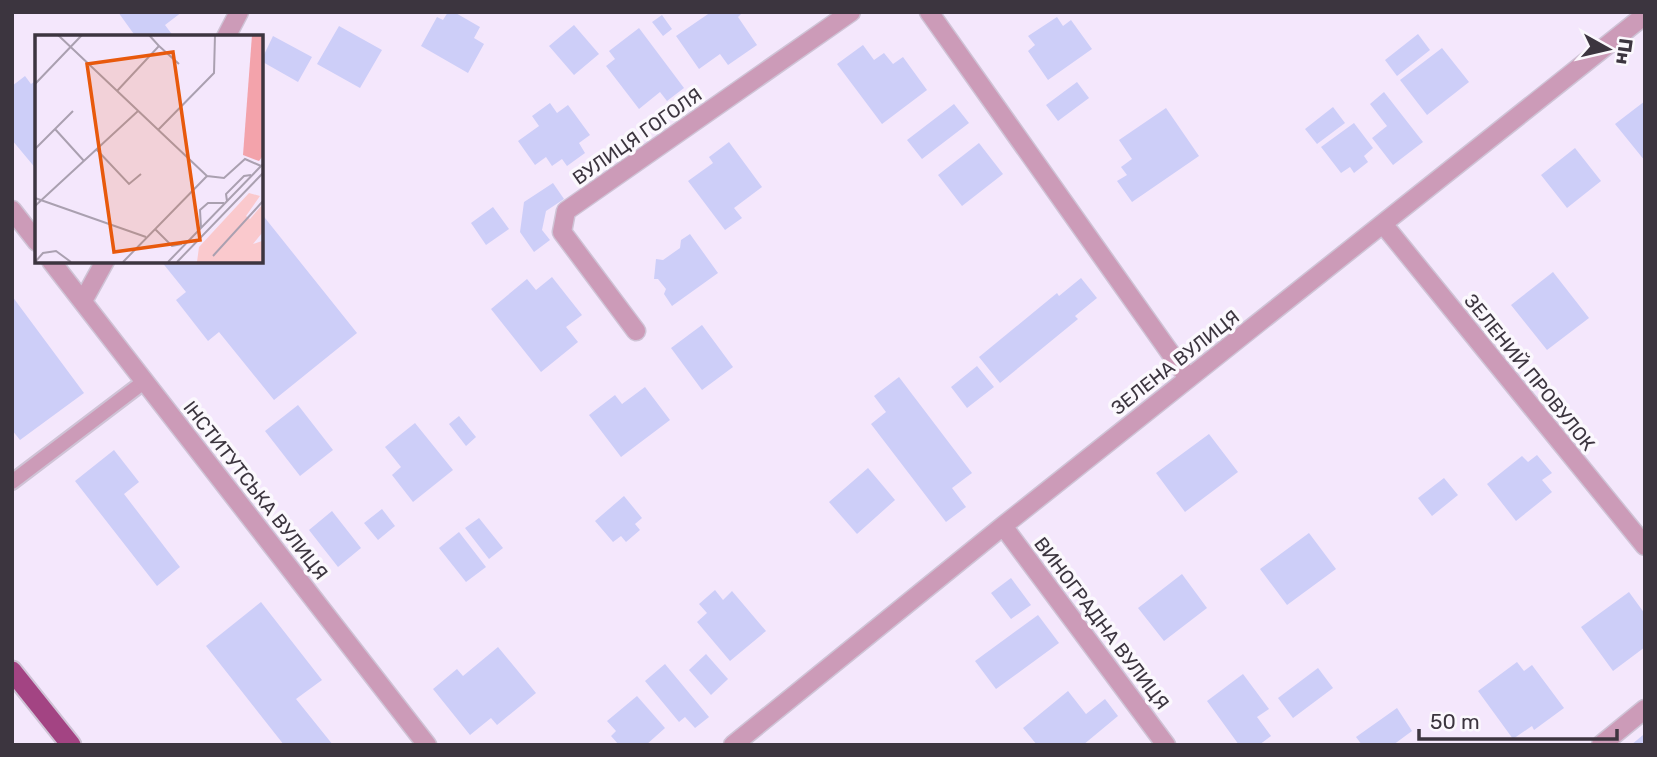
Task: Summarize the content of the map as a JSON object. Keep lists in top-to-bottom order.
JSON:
{
  "streets": {
    "street": [
      "ВУЛИЦЯ ГОГОЛЯ",
      "ЗЕЛЕНА ВУЛИЦЯ",
      "ЗЕЛЕНИЙ ПРОВУЛОК",
      "ІНСТИТУТСЬКА ВУЛИЦЯ",
      "ВИНОГРАДНА ВУЛИЦЯ"
    ]
  },
  "crossings": [
    ["ЗЕЛЕНА ВУЛИЦЯ", "ЗЕЛЕНИЙ ПРОВУЛОК"],
    ["ЗЕЛЕНА ВУЛИЦЯ", "ВИНОГРАДНА ВУЛИЦЯ"]
  ],
  "scale_bar": "50 m",
  "north": "right"
}
